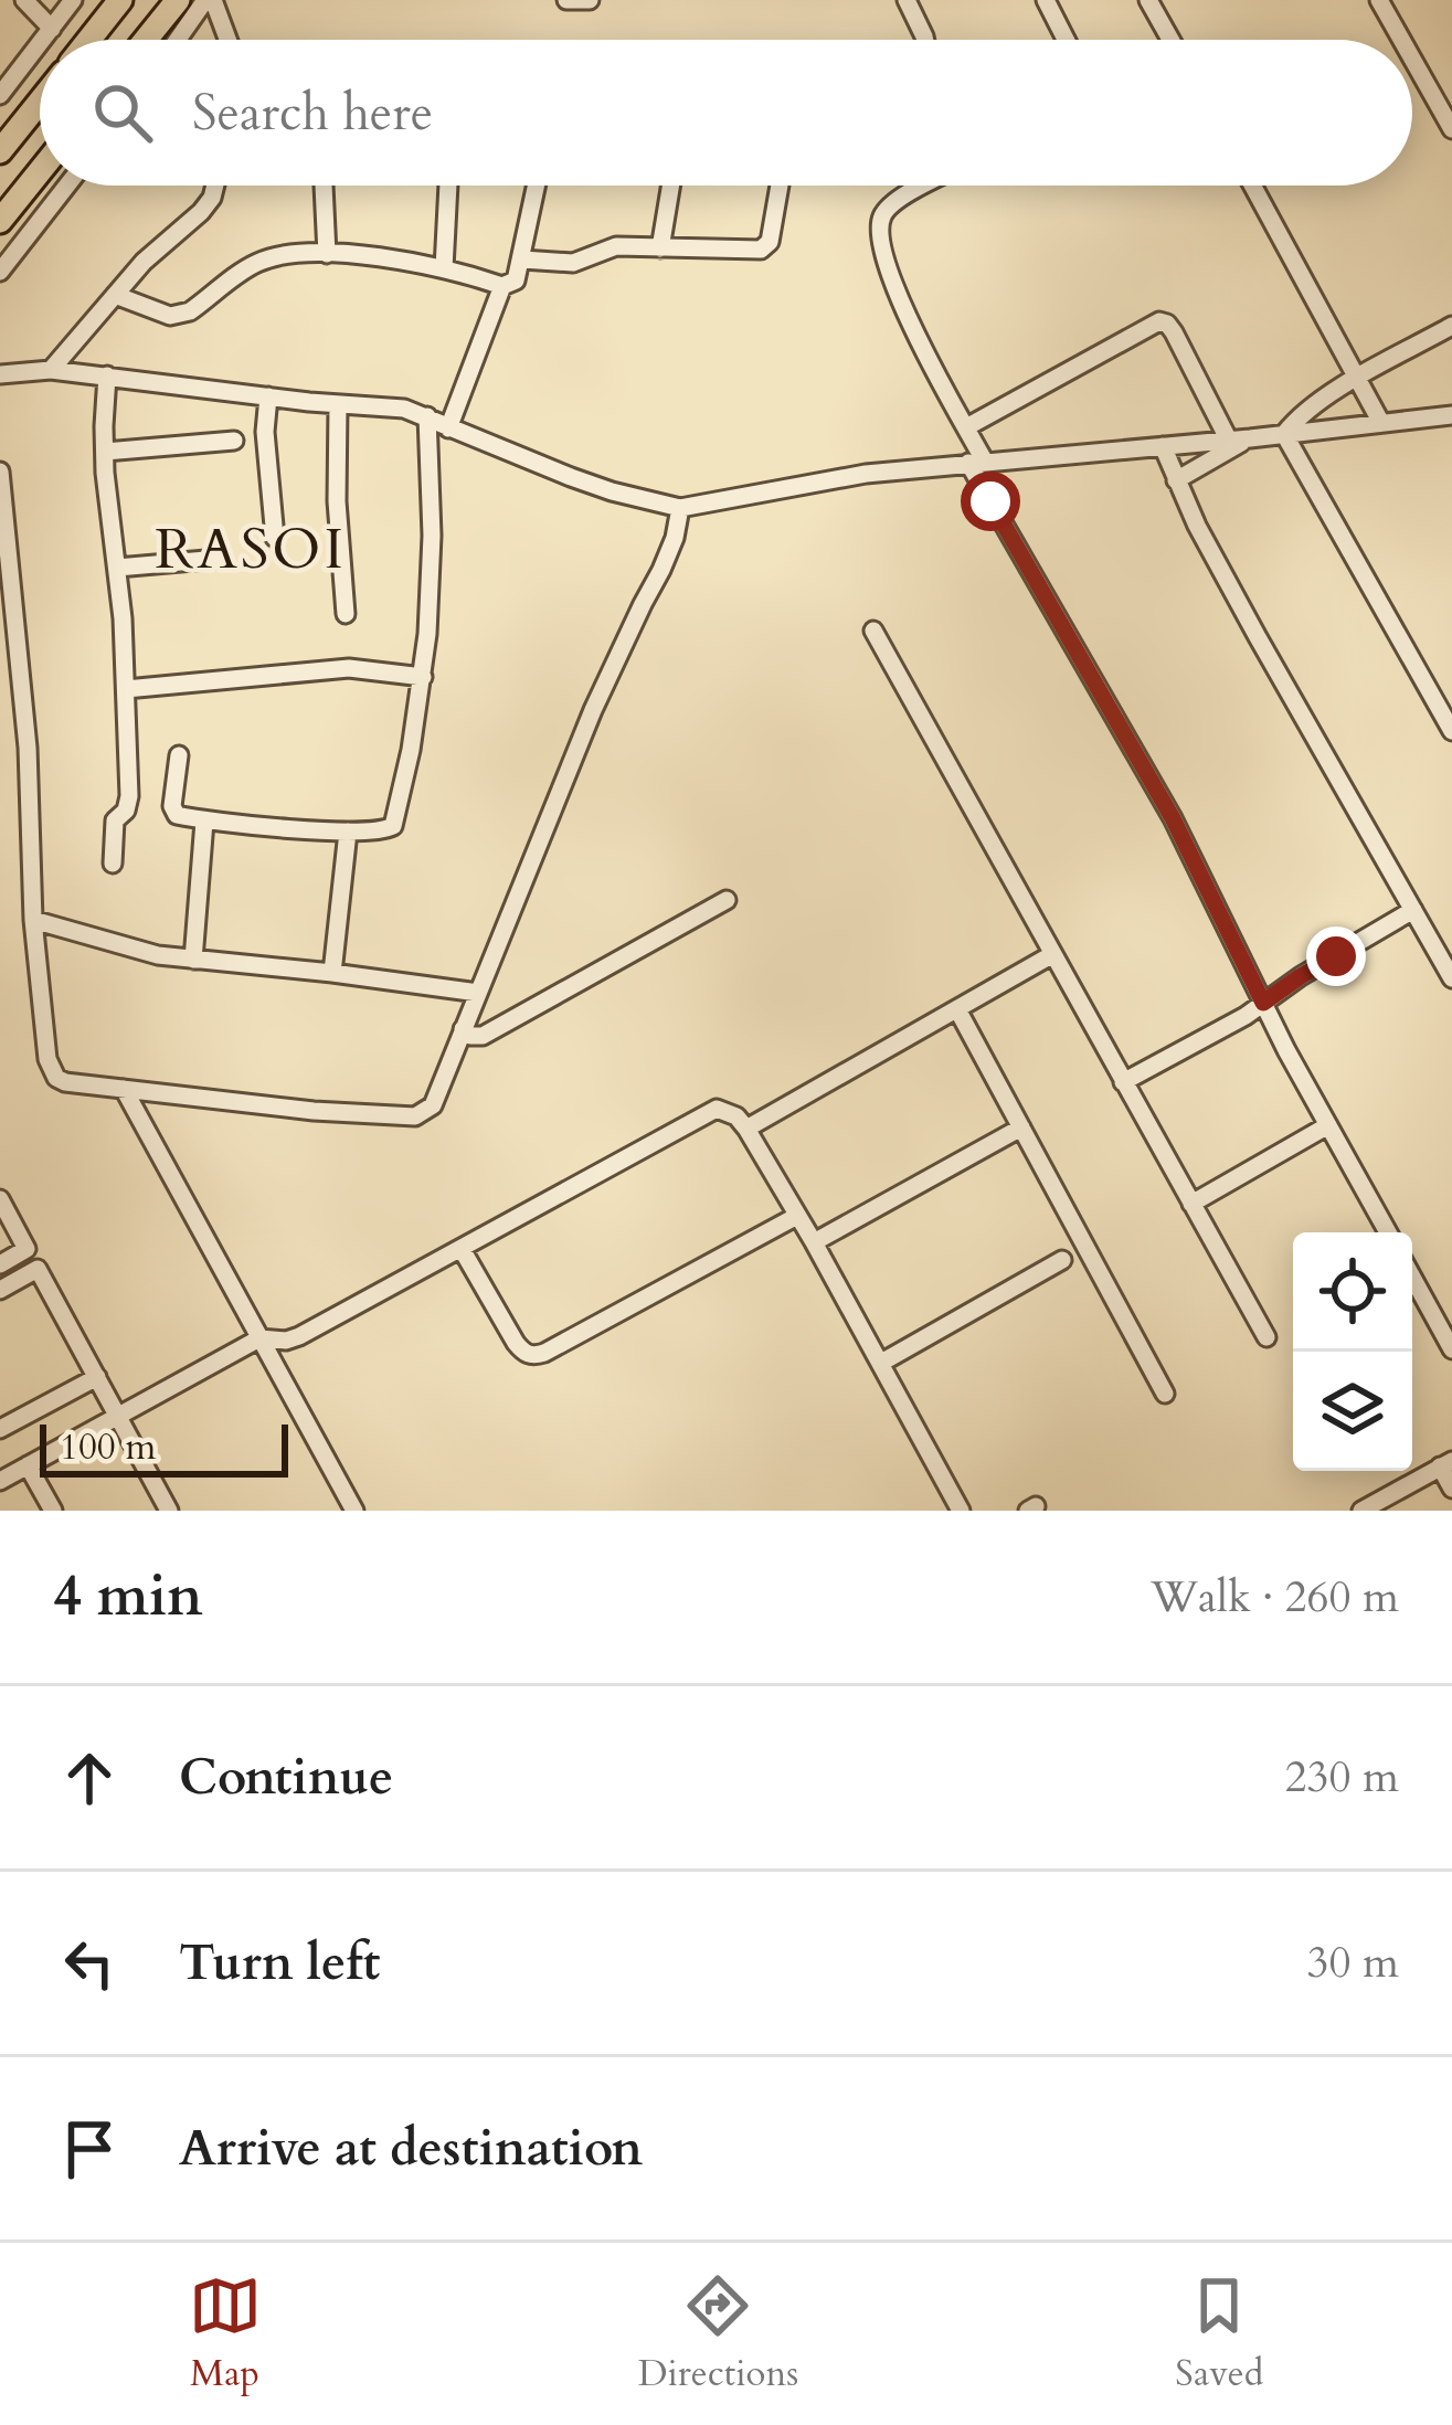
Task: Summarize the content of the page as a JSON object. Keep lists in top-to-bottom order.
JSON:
{
  "districts": ["RASOI"],
  "scale_bar": "100 m",
  "page": {
    "search": "Search here",
    "scale": "100 m",
    "heading": ["4 min", "Walk · 260 m"],
    "list": [
      ["Continue", "230 m"],
      ["Turn left", "30 m"],
      "Arrive at destination"
    ],
    "nav": ["Map", "Directions", "Saved"]
  }
}
